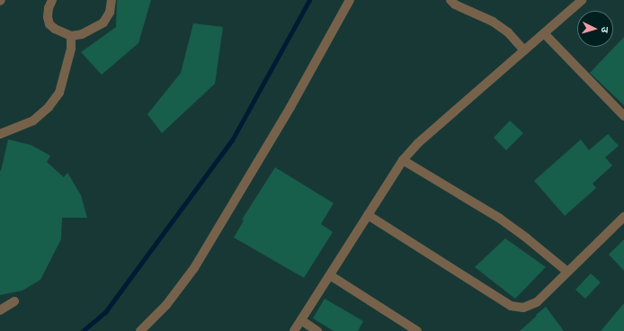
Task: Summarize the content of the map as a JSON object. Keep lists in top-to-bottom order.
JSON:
{
  "north": "right"
}
